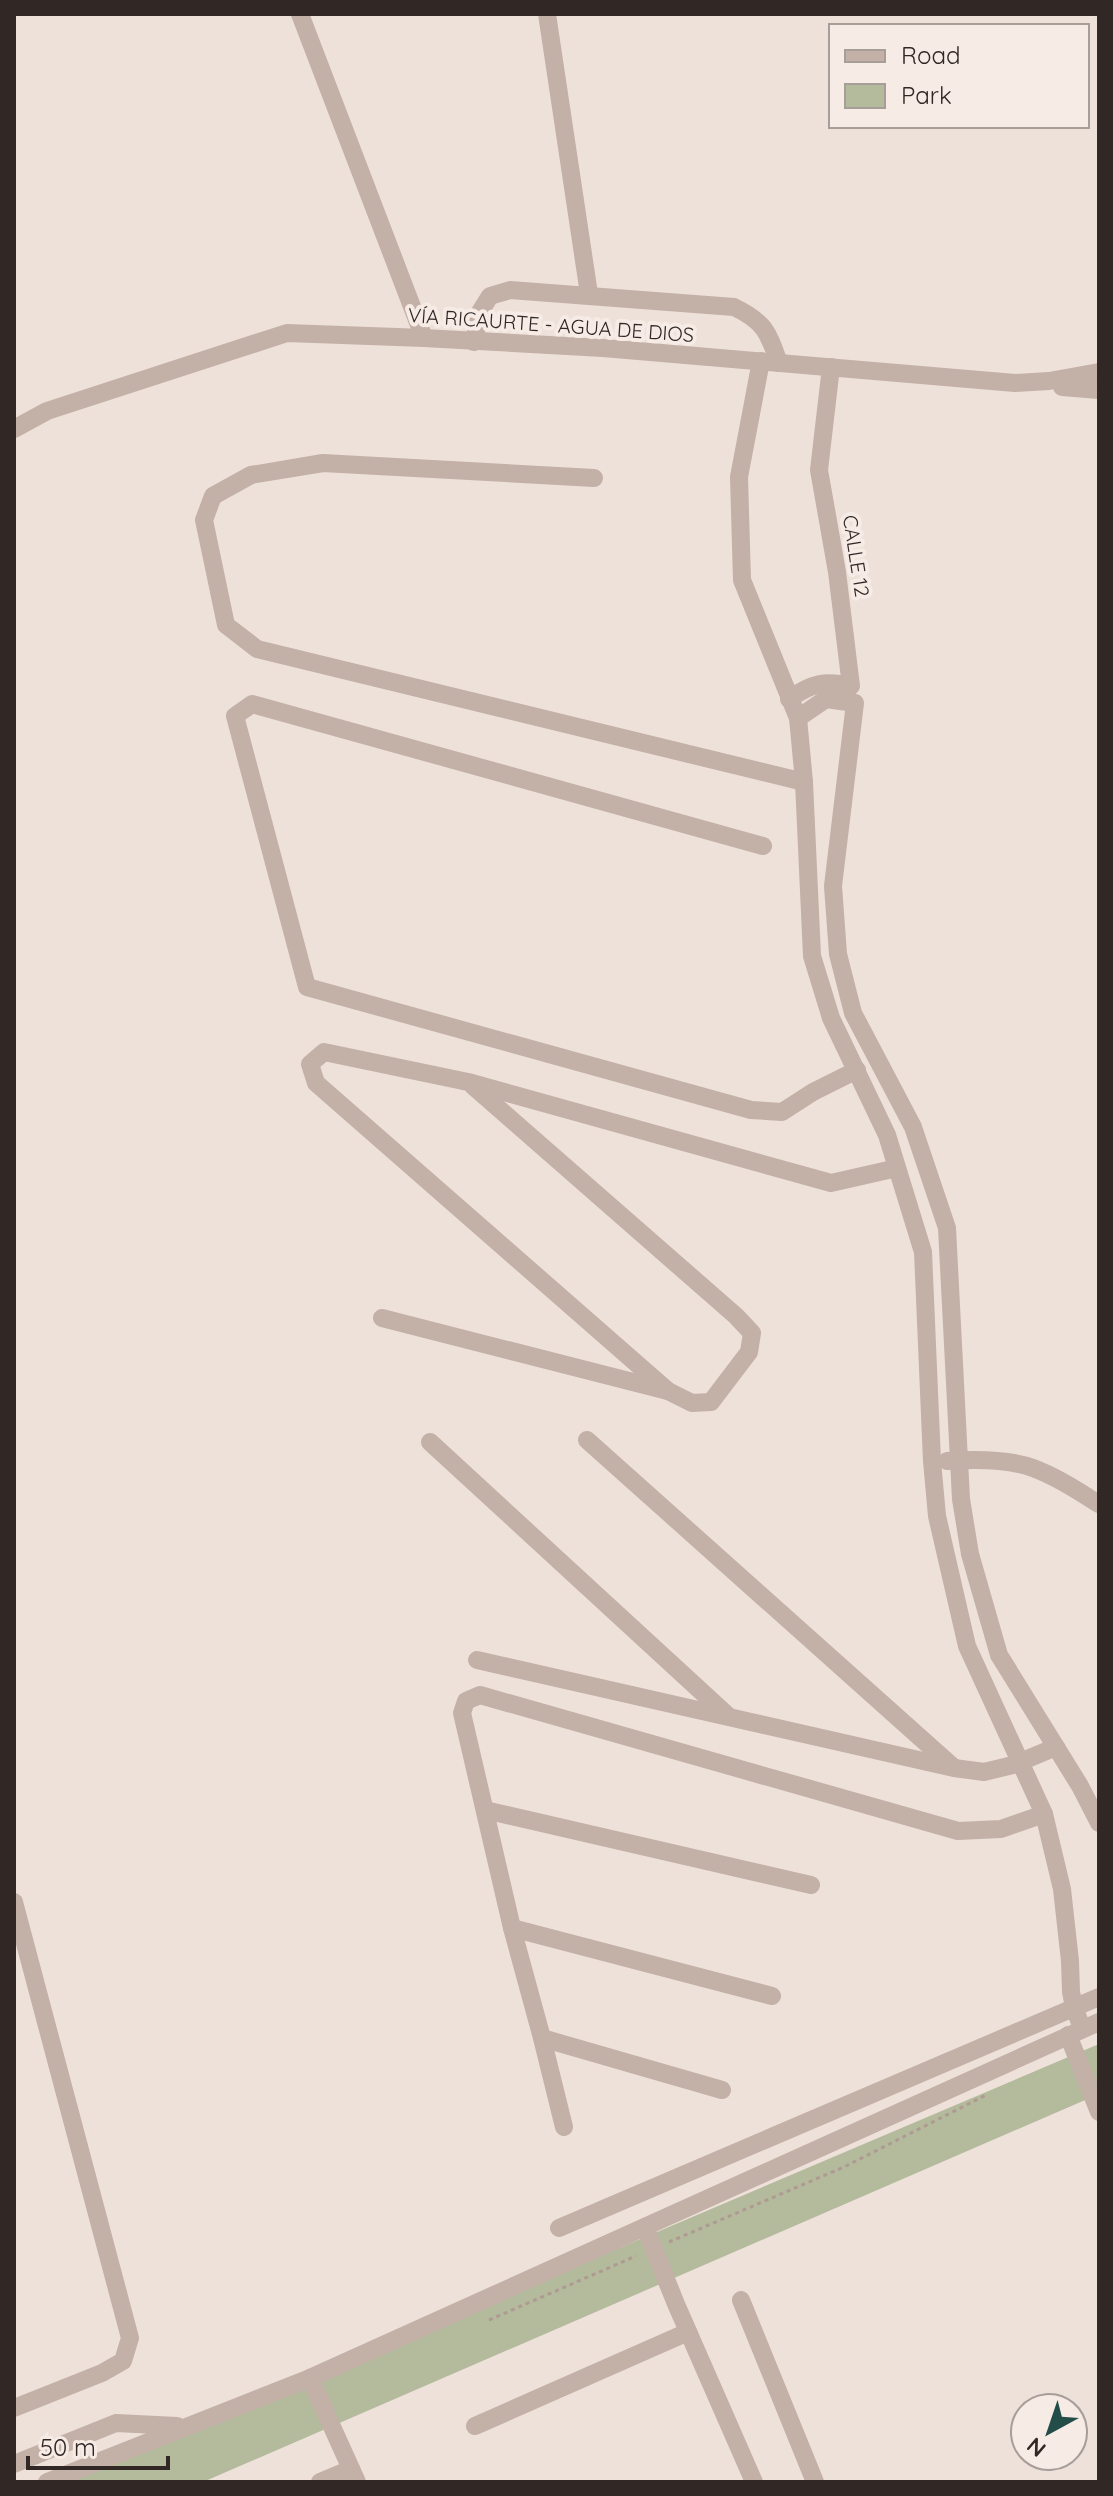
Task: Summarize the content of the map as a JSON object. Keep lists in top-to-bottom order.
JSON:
{
  "streets": {
    "street": ["VÍA RICAURTE - AGUA DE DIOS", "CALLE 12"]
  },
  "crossings": [
    ["VÍA RICAURTE - AGUA DE DIOS", "CALLE 12"]
  ],
  "legend": ["Road", "Park"],
  "scale_bar": "50 m",
  "north": "bottom left"
}
